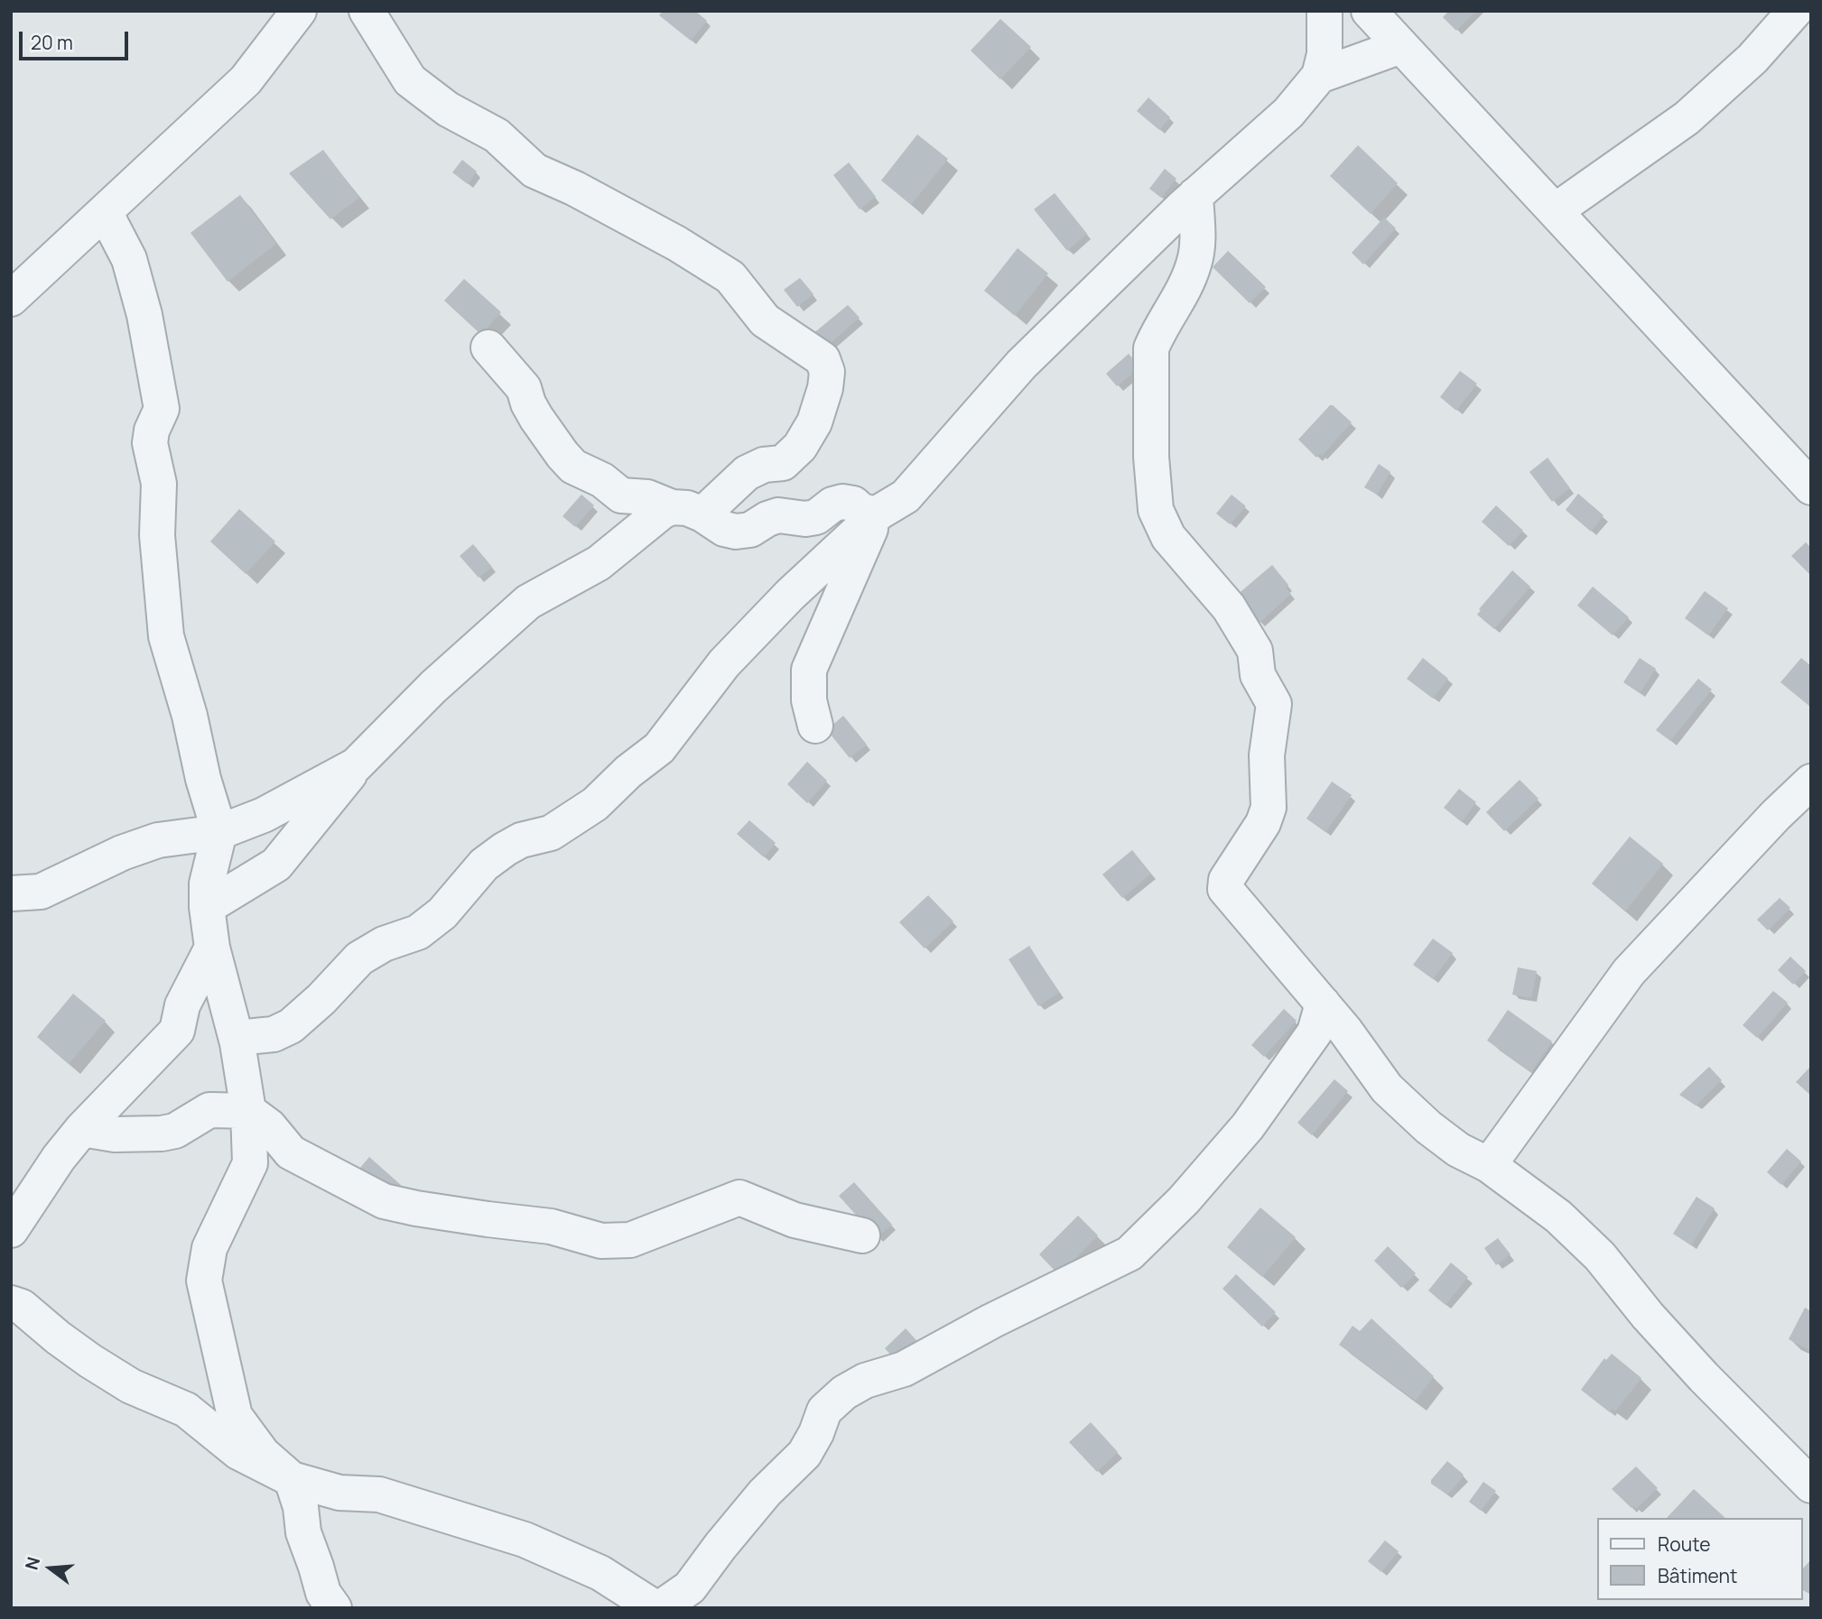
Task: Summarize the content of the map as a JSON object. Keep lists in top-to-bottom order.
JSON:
{
  "legend": ["Route", "Bâtiment"],
  "scale_bar": "20 m",
  "north": "left"
}
